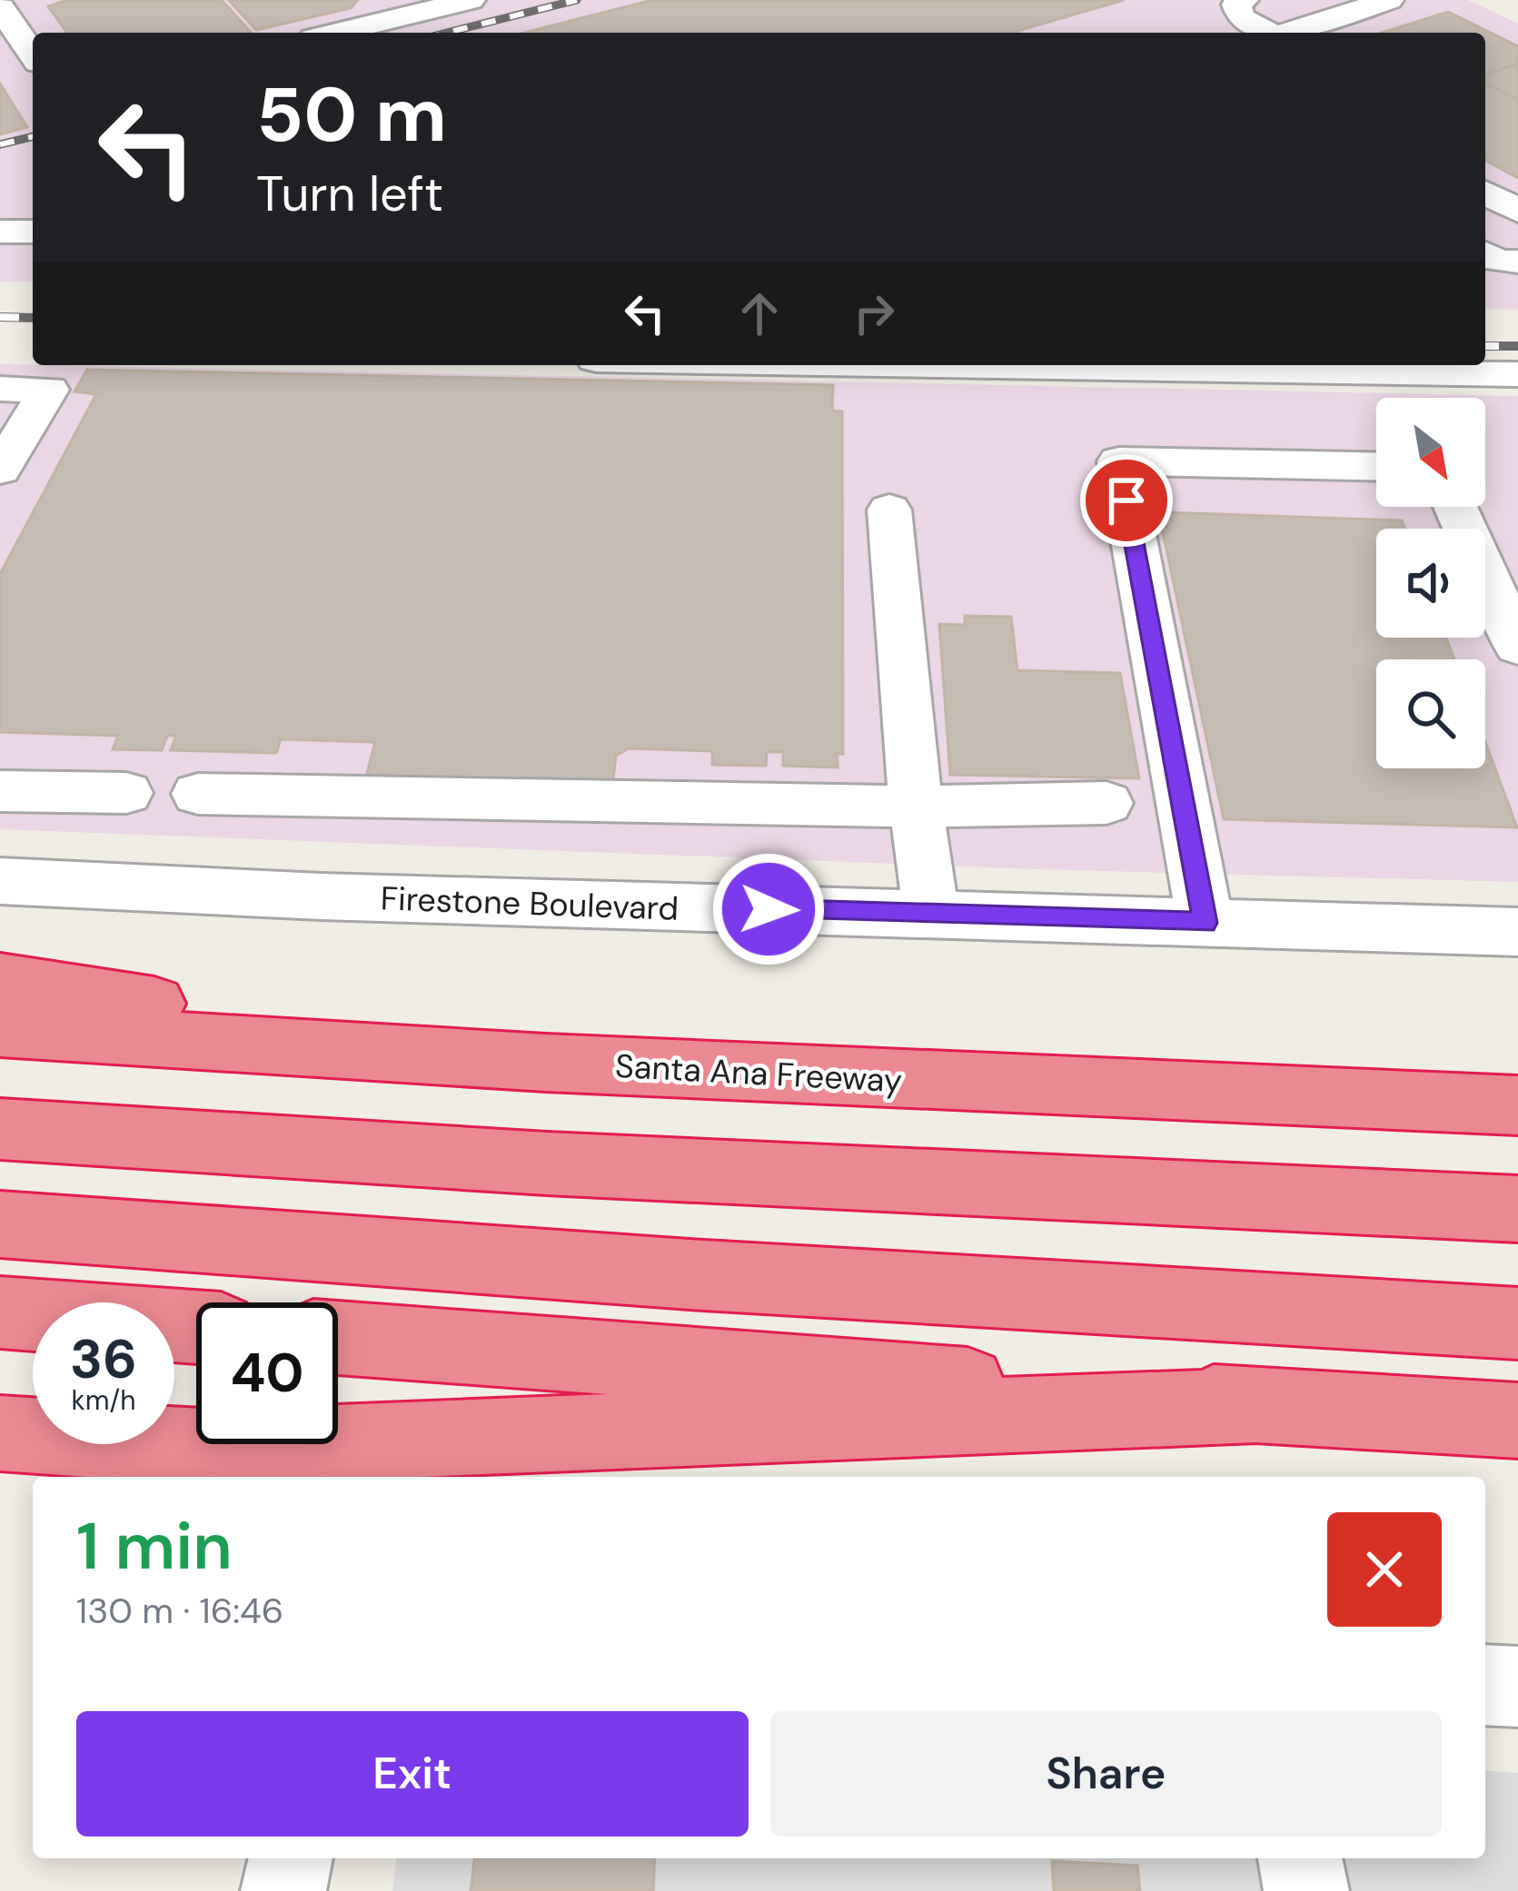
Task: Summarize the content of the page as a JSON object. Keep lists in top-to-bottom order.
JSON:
{
  "streets": {
    "highway": ["Santa Ana Freeway"],
    "street": ["Firestone Boulevard"]
  },
  "north": "bottom right",
  "page": {
    "turn": ["50 m", "Turn left"],
    "speed": "36 km/h",
    "limit": "40",
    "heading": ["1 min", "130 m · 16:46"],
    "buttons": ["Exit", "Share"]
  }
}
